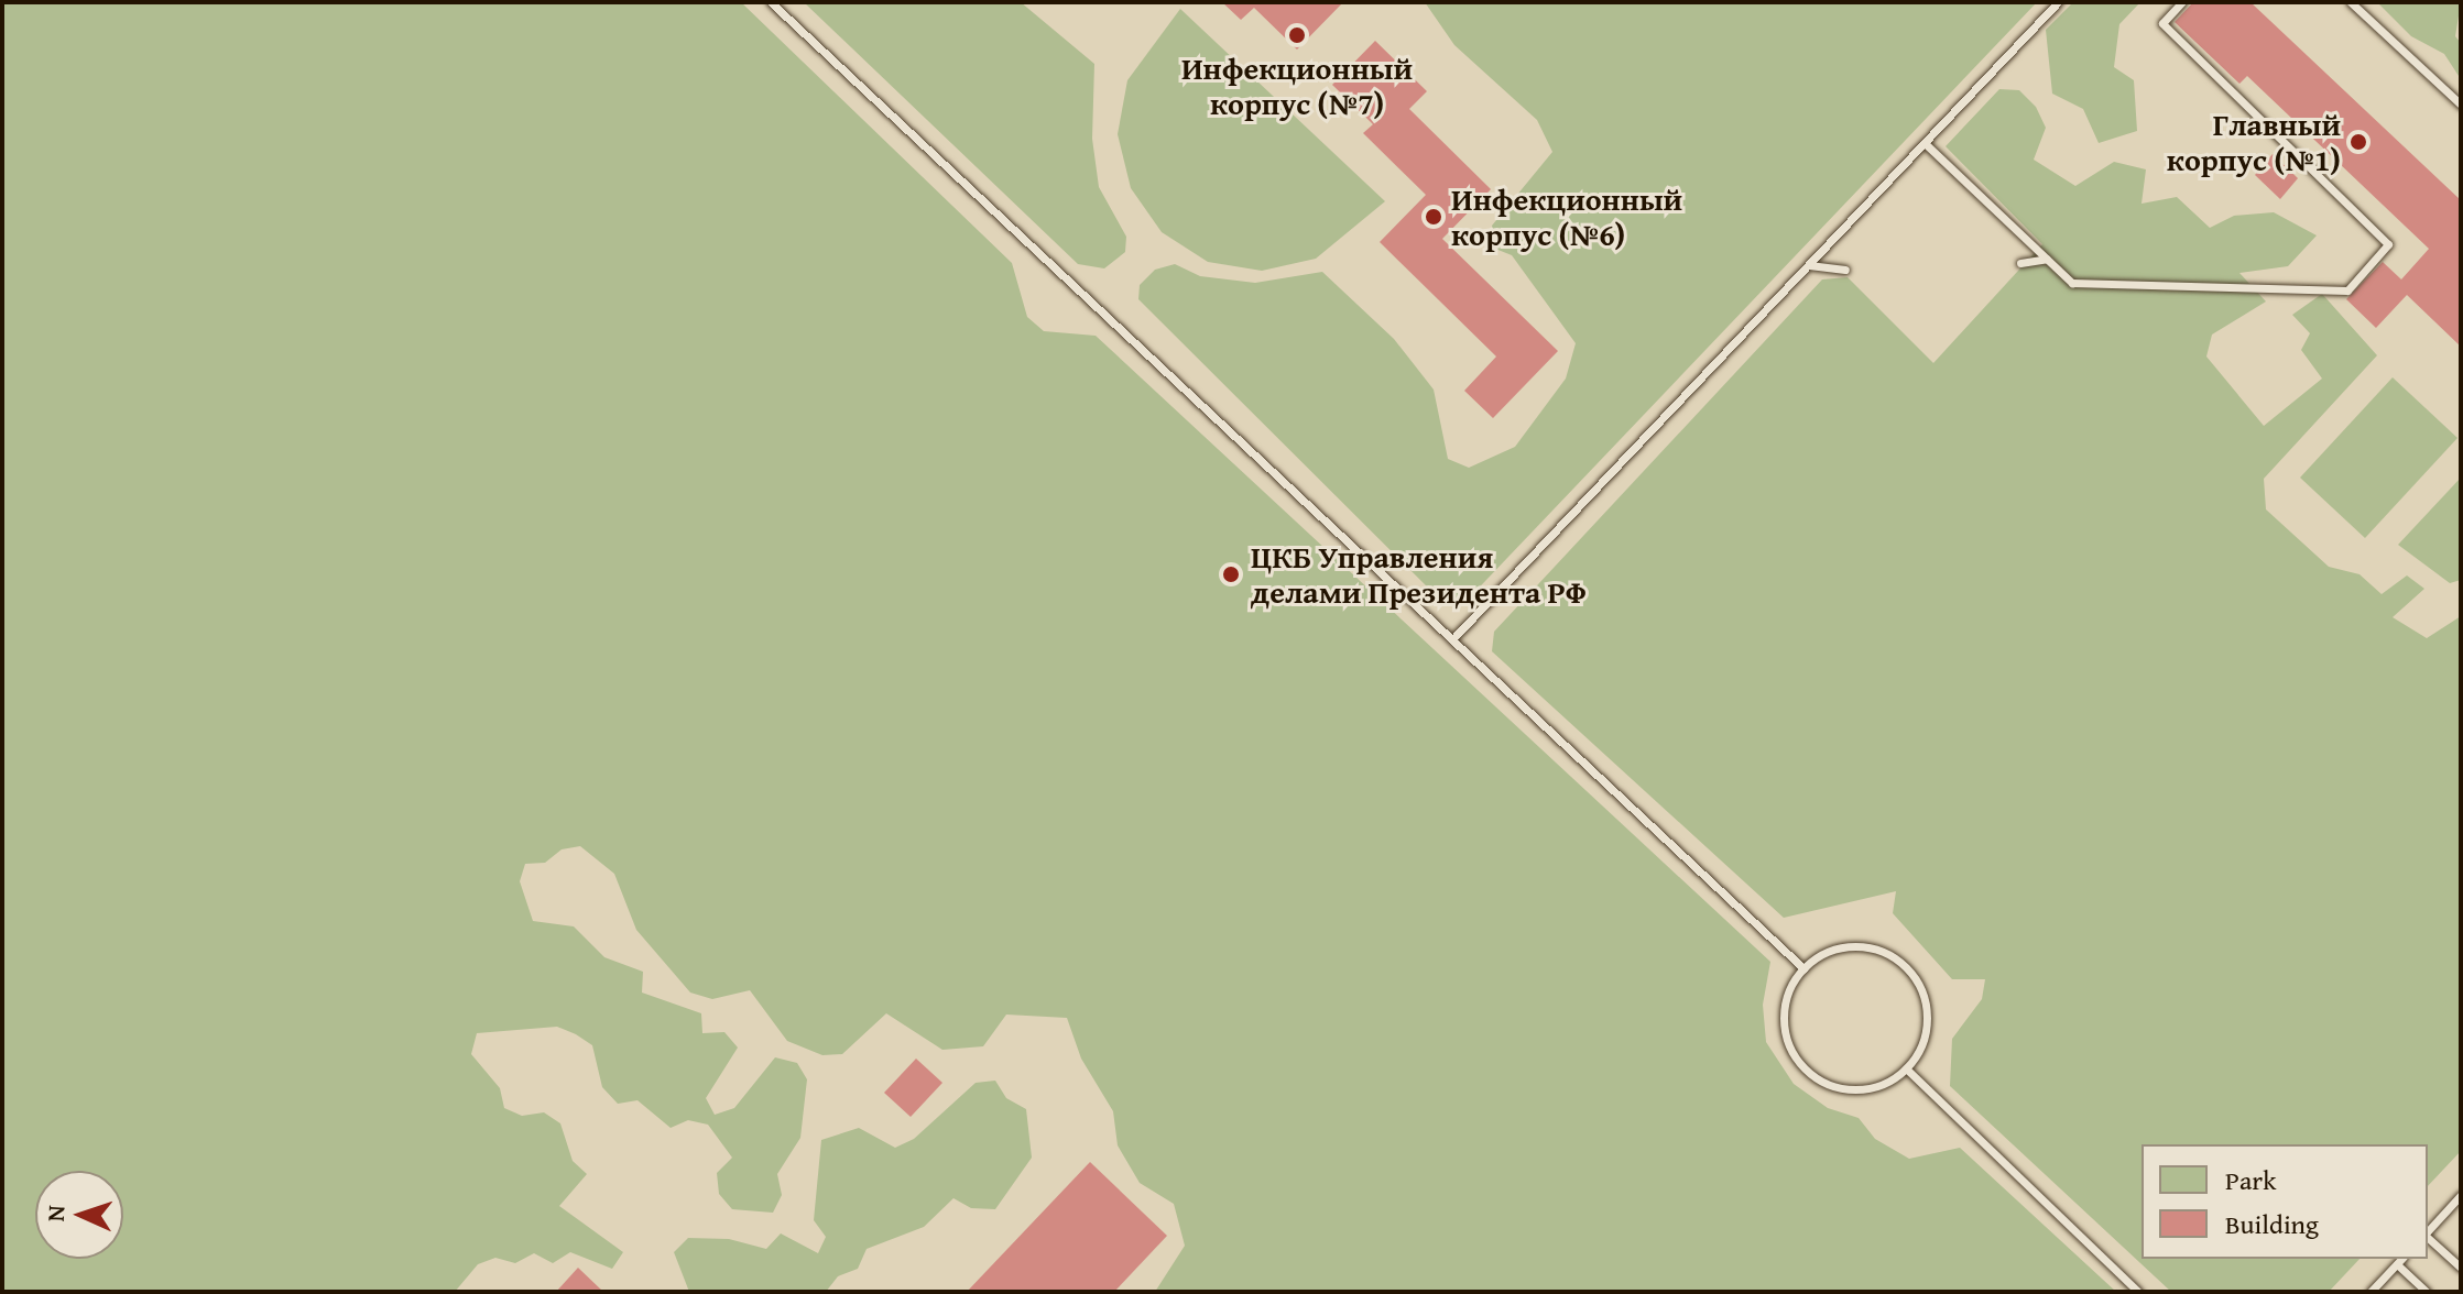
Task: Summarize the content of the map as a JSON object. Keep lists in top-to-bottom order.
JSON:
{
  "places": [
    "Инфекционный корпус (№7)",
    "Главный корпус (№1)",
    "Инфекционный корпус (№6)",
    "ЦКБ Управления делами Президента РФ"
  ],
  "legend": ["Park", "Building"],
  "north": "left"
}
